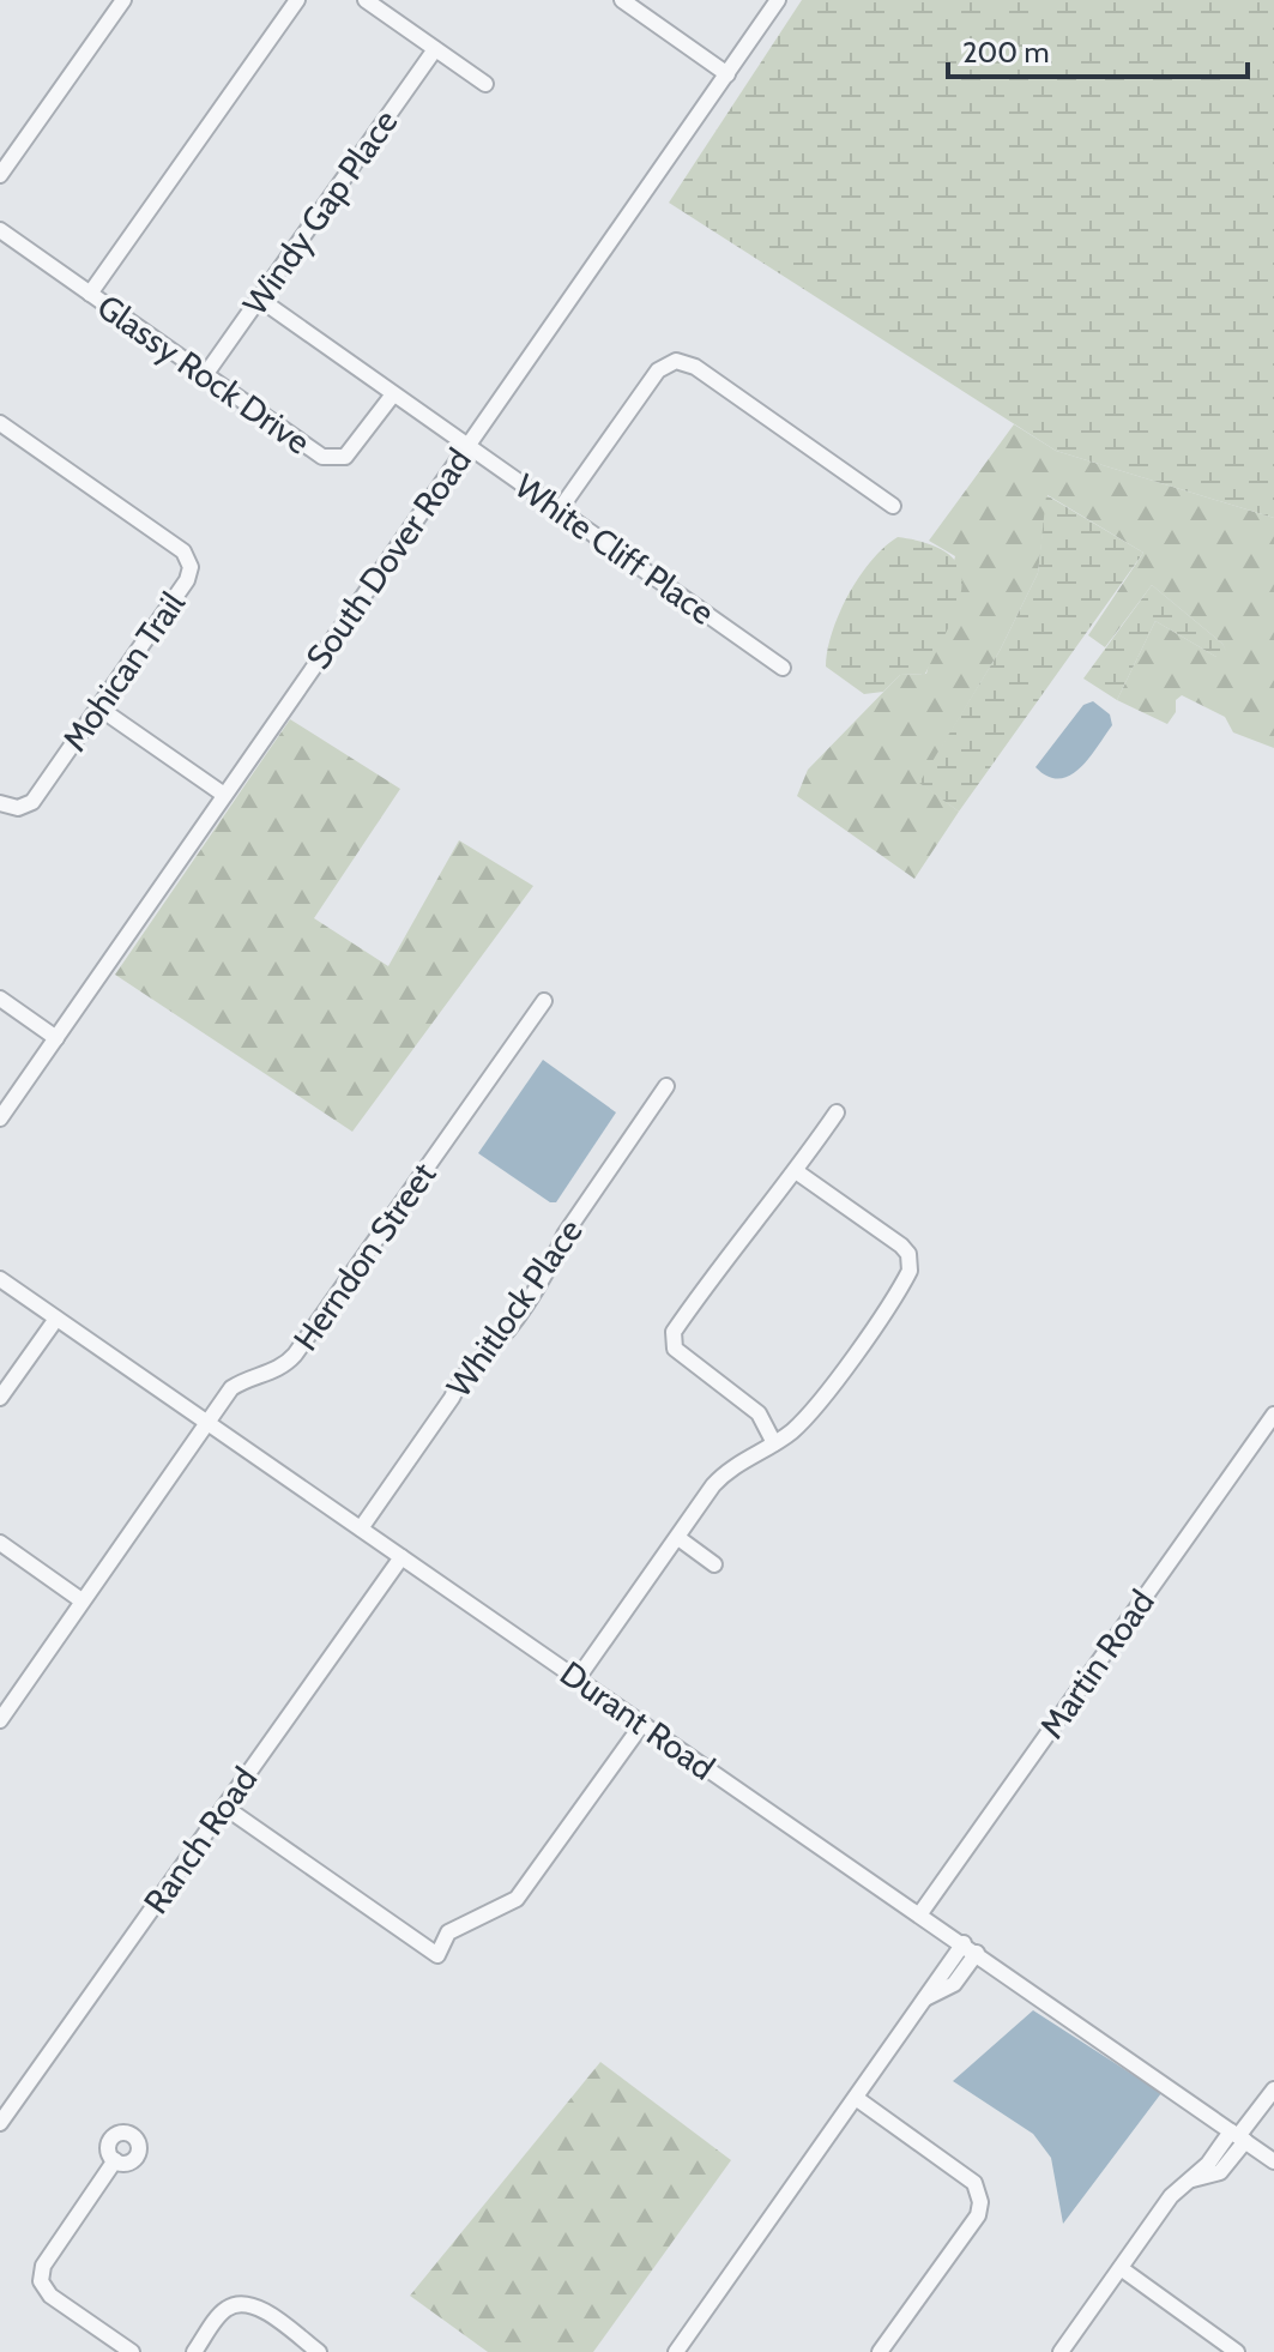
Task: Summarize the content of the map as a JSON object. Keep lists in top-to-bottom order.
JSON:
{
  "streets": {
    "street": [
      "Windy Gap Place",
      "Glassy Rock Drive",
      "White Cliff Place",
      "South Dover Road",
      "Mohican Trail",
      "Herndon Street",
      "Whitlock Place",
      "Martin Road",
      "Durant Road",
      "Ranch Road"
    ]
  },
  "crossings": [
    ["Windy Gap Place", "Glassy Rock Drive"],
    ["Windy Gap Place", "White Cliff Place"],
    ["Glassy Rock Drive", "White Cliff Place"],
    ["White Cliff Place", "South Dover Road"],
    ["Herndon Street", "Durant Road"],
    ["Whitlock Place", "Durant Road"],
    ["Martin Road", "Durant Road"],
    ["Durant Road", "Ranch Road"]
  ],
  "scale_bar": "200 m"
}
